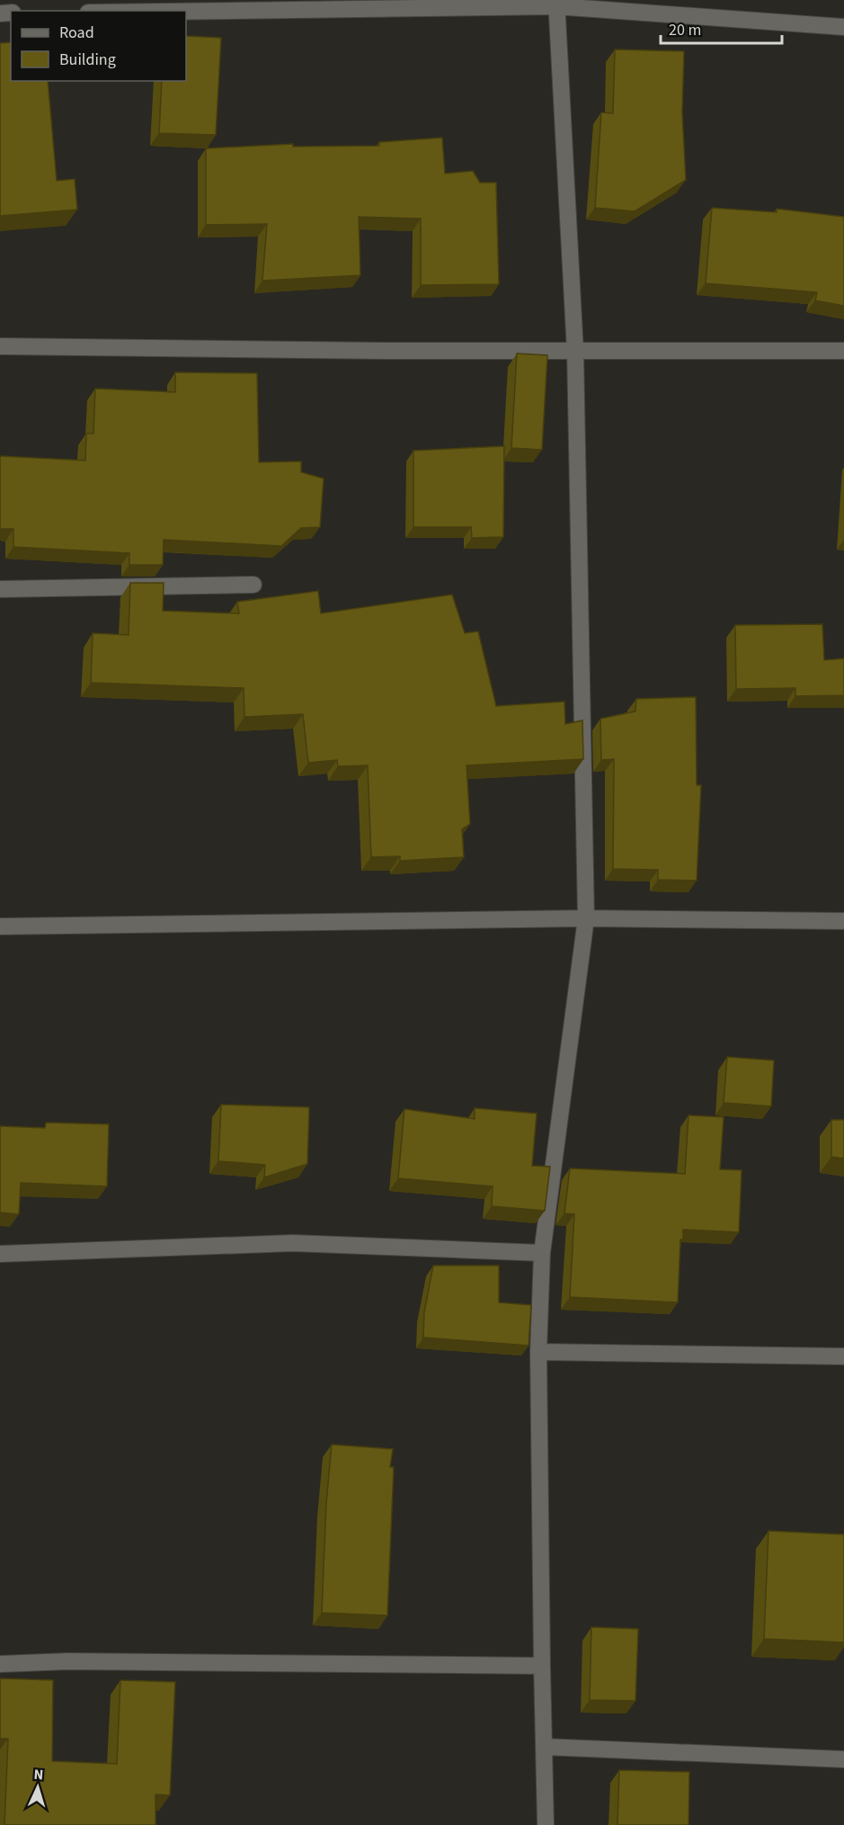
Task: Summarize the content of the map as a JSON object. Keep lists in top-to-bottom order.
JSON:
{
  "legend": ["Road", "Building"],
  "scale_bar": "20 m",
  "north": "top"
}
